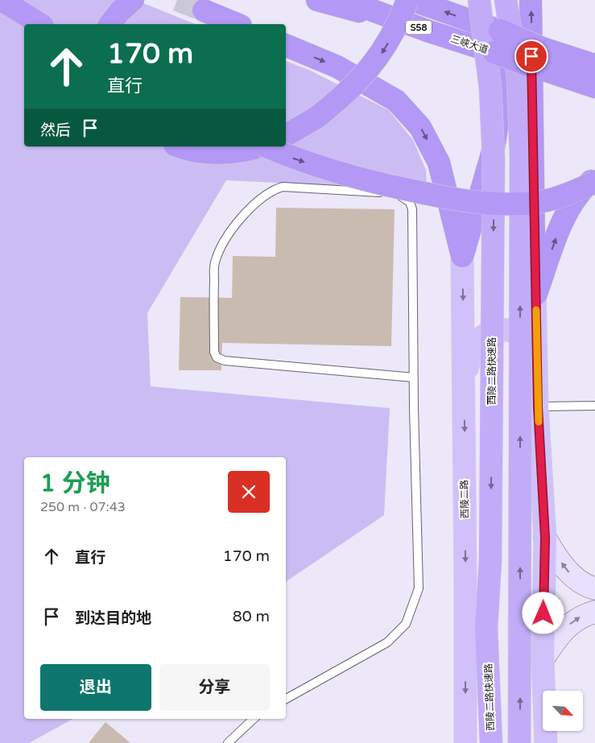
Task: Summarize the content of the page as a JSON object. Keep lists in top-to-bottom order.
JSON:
{
  "streets": {
    "highway": ["S58", "三峡大道", "西陵二路快速路"],
    "main road": ["西陵二路"]
  },
  "north": "bottom right",
  "page": {
    "turn": ["170 m", "直行"],
    "then": "然后",
    "heading": ["1 分钟", "250 m · 07:43"],
    "list": [
      {
        "name": "直行",
        "value": "170 m"
      },
      {
        "name": "到达目的地",
        "value": "80 m"
      }
    ],
    "buttons": ["退出", "分享"]
  }
}
